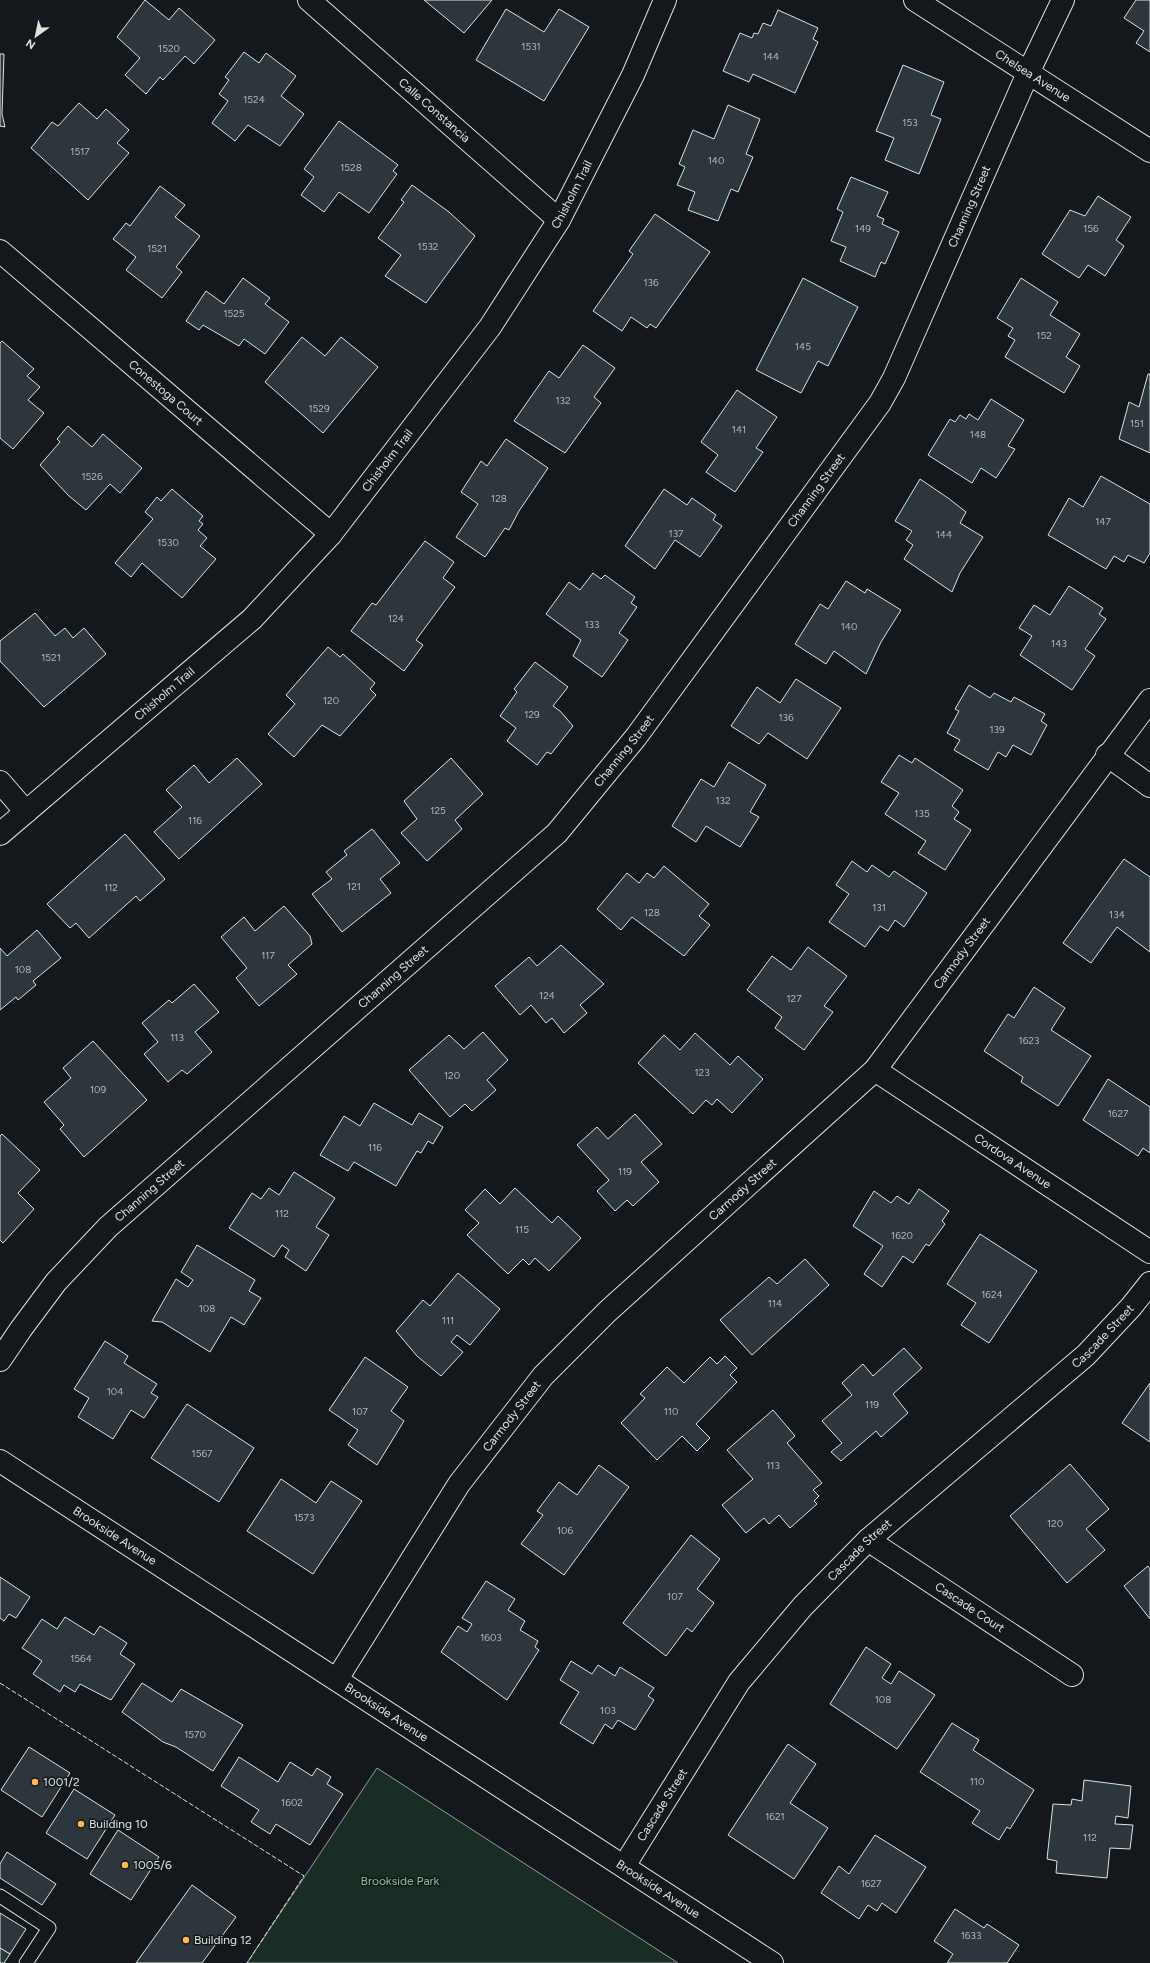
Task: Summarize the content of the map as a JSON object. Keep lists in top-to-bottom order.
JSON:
{
  "streets": {
    "street": [
      "Chelsea Avenue",
      "Calle Constancia",
      "Chisholm Trail",
      "Channing Street",
      "Conestoga Court",
      "Carmody Street",
      "Cordova Avenue",
      "Cascade Street",
      "Brookside Avenue",
      "Cascade Court"
    ]
  },
  "crossings": [
    ["Chelsea Avenue", "Channing Street"],
    ["Calle Constancia", "Chisholm Trail"],
    ["Chisholm Trail", "Conestoga Court"],
    ["Carmody Street", "Cordova Avenue"],
    ["Carmody Street", "Brookside Avenue"],
    ["Cascade Street", "Brookside Avenue"],
    ["Cascade Street", "Cascade Court"]
  ],
  "parks": ["Brookside Park"],
  "places": [
    "1001/2",
    "Building 10",
    "1005/6",
    "Building 12"
  ],
  "house_numbers": [
    "1531",
    "1520",
    "144",
    "1524",
    "153",
    "1517",
    "140",
    "1528",
    "149",
    "156",
    "1532",
    "1521",
    "136",
    "1525",
    "152",
    "145",
    "132",
    "1529",
    "151",
    "141",
    "148",
    "1526",
    "128",
    "147",
    "137",
    "144",
    "1530",
    "124",
    "133",
    "140",
    "143",
    "1521",
    "120",
    "129",
    "136",
    "139",
    "132",
    "125",
    "135",
    "116",
    "121",
    "112",
    "131",
    "128",
    "134",
    "117",
    "108",
    "124",
    "127",
    "113",
    "1623",
    "123",
    "120",
    "109",
    "1627",
    "116",
    "119",
    "112",
    "115",
    "1620",
    "1624",
    "114",
    "108",
    "111",
    "104",
    "119",
    "107",
    "110",
    "1567",
    "113",
    "1573",
    "120",
    "106",
    "107",
    "1603",
    "1564",
    "108",
    "103",
    "1570",
    "110",
    "1602",
    "1621",
    "112",
    "1627",
    "1633"
  ],
  "north": "bottom left"
}
